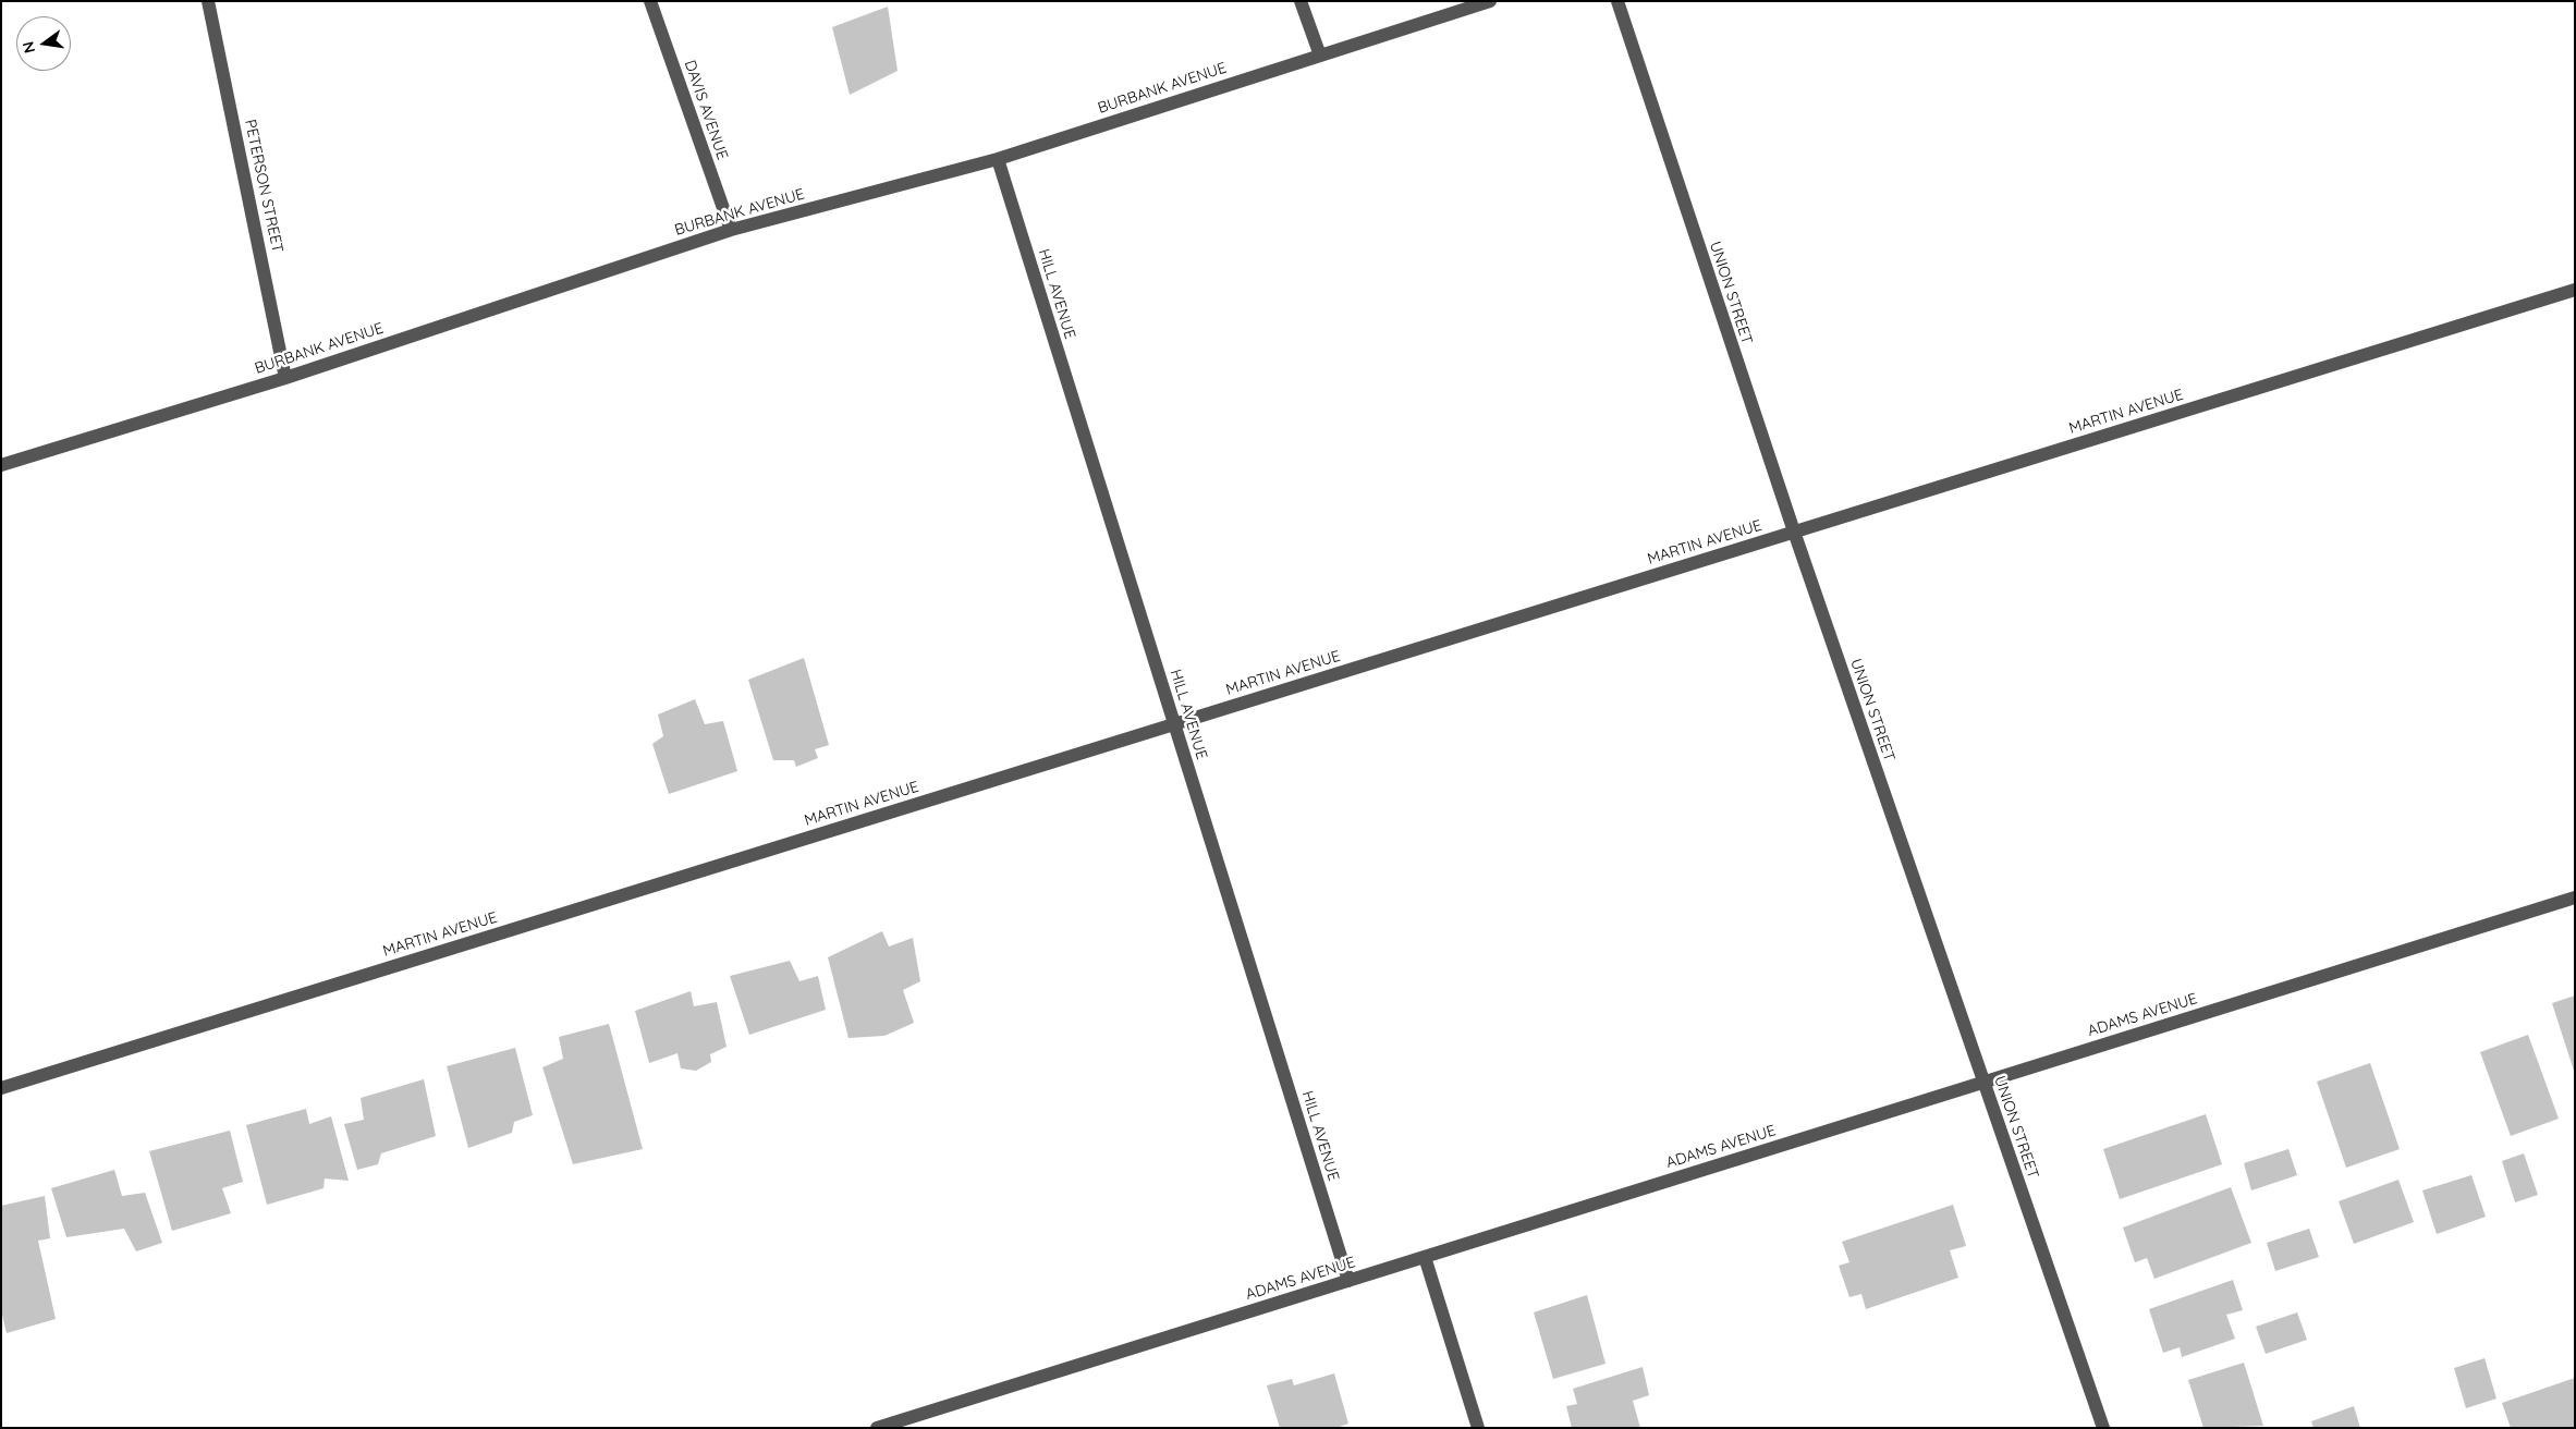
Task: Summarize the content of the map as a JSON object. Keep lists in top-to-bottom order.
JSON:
{
  "streets": {
    "street": [
      "BURBANK AVENUE",
      "DAVIS AVENUE",
      "PETERSON STREET",
      "UNION STREET",
      "HILL AVENUE",
      "MARTIN AVENUE",
      "ADAMS AVENUE"
    ]
  },
  "crossings": [
    ["BURBANK AVENUE", "DAVIS AVENUE"],
    ["BURBANK AVENUE", "PETERSON STREET"],
    ["BURBANK AVENUE", "HILL AVENUE"],
    ["UNION STREET", "MARTIN AVENUE"],
    ["UNION STREET", "ADAMS AVENUE"],
    ["HILL AVENUE", "MARTIN AVENUE"],
    ["HILL AVENUE", "ADAMS AVENUE"]
  ],
  "north": "left"
}
